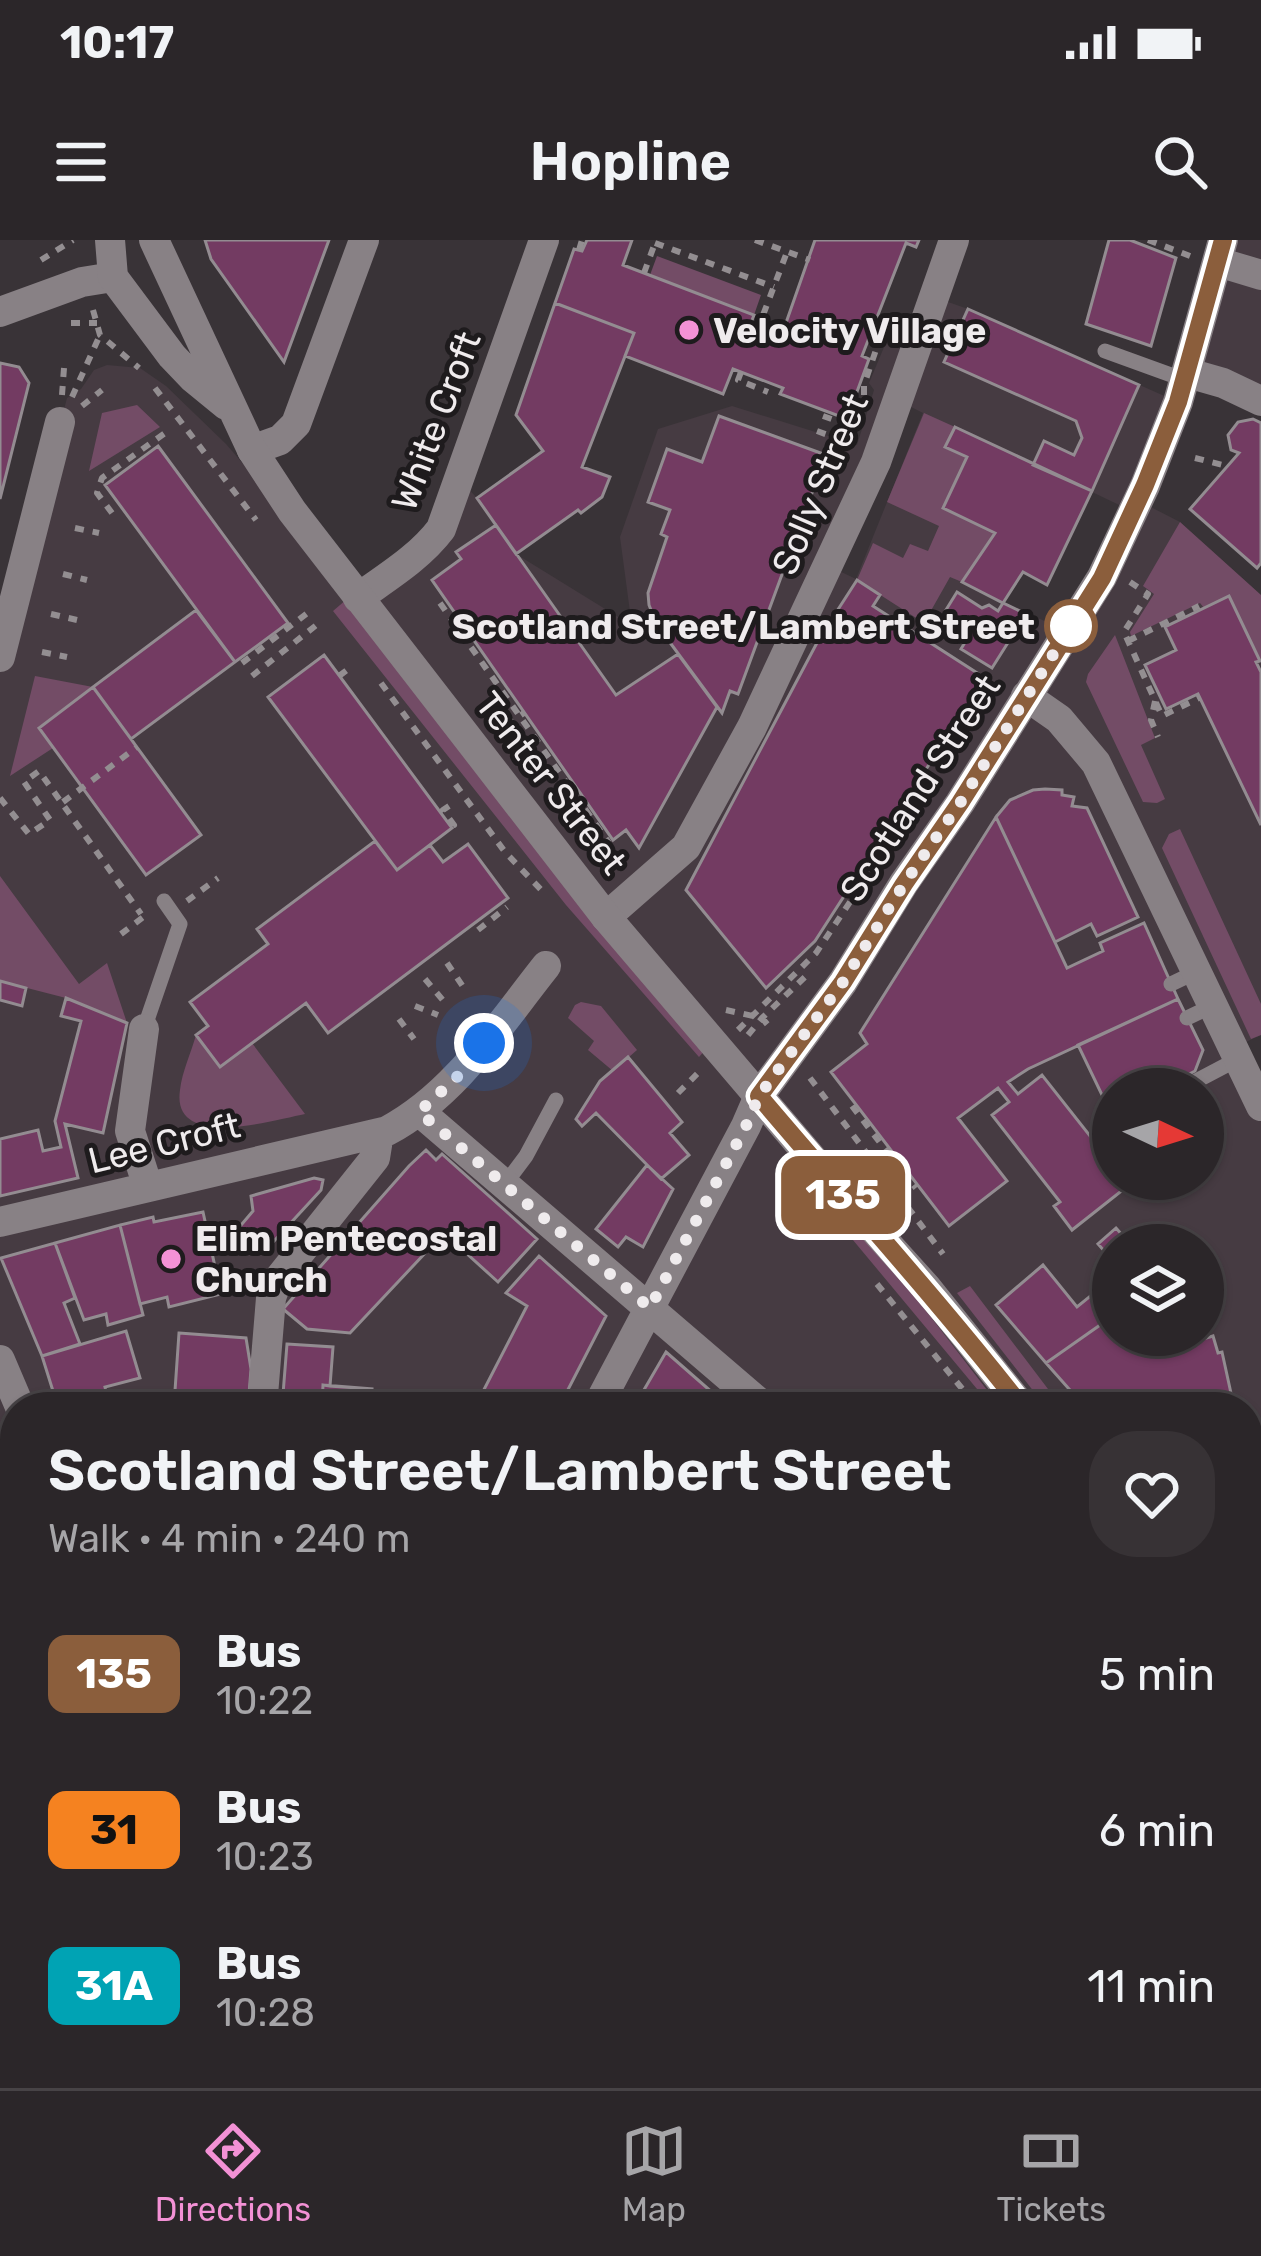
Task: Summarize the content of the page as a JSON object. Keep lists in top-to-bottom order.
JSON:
{
  "streets": {
    "street": [
      "White Croft",
      "Solly Street",
      "Tenter Street",
      "Scotland Street",
      "Lee Croft"
    ]
  },
  "crossings": [
    ["White Croft", "Tenter Street"],
    ["Solly Street", "Tenter Street"],
    ["Tenter Street", "Scotland Street"]
  ],
  "places": ["Velocity Village", "Scotland Street/Lambert Street", "Elim Pentecostal Church"],
  "lines": ["bus line 135"],
  "north": "right",
  "page": {
    "status": "10:17",
    "header": "Hopline",
    "on_map": "135",
    "heading": ["Scotland Street/Lambert Street", "Walk · 4 min · 240 m"],
    "list": [
      {
        "mark": "135",
        "name": "Bus",
        "note": "10:22",
        "value": "5 min"
      },
      {
        "mark": "31",
        "name": "Bus",
        "note": "10:23",
        "value": "6 min"
      },
      {
        "mark": "31A",
        "name": "Bus",
        "note": "10:28",
        "value": "11 min"
      }
    ],
    "tabs": ["Directions", "Map", "Tickets"]
  }
}
